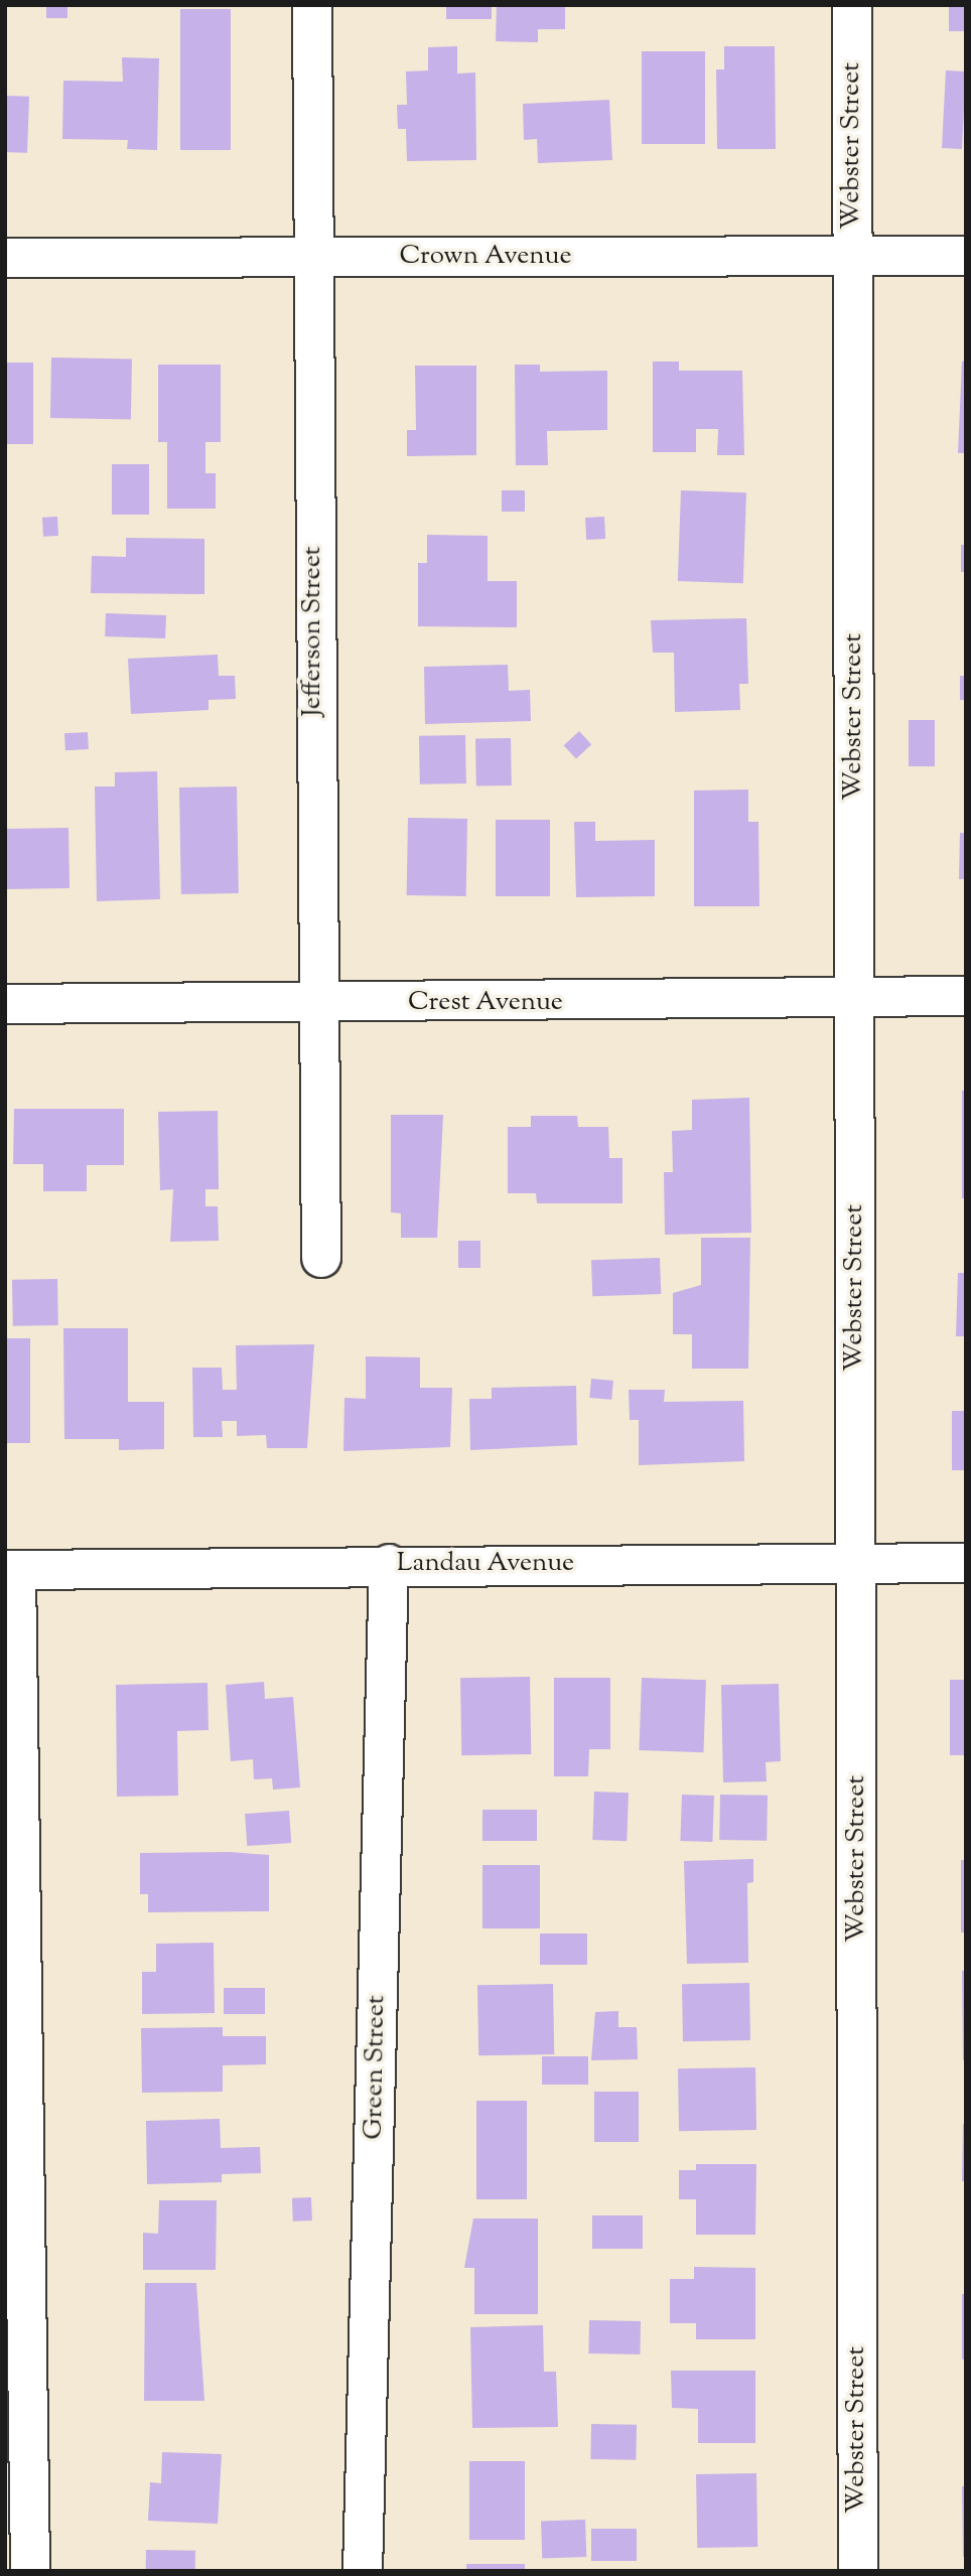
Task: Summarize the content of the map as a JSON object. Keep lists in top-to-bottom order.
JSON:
{
  "streets": {
    "street": [
      "Webster Street",
      "Crown Avenue",
      "Jefferson Street",
      "Crest Avenue",
      "Landau Avenue",
      "Green Street"
    ]
  },
  "crossings": [
    ["Webster Street", "Crown Avenue"],
    ["Webster Street", "Crest Avenue"],
    ["Webster Street", "Landau Avenue"],
    ["Crown Avenue", "Jefferson Street"],
    ["Jefferson Street", "Crest Avenue"],
    ["Landau Avenue", "Green Street"]
  ]
}
